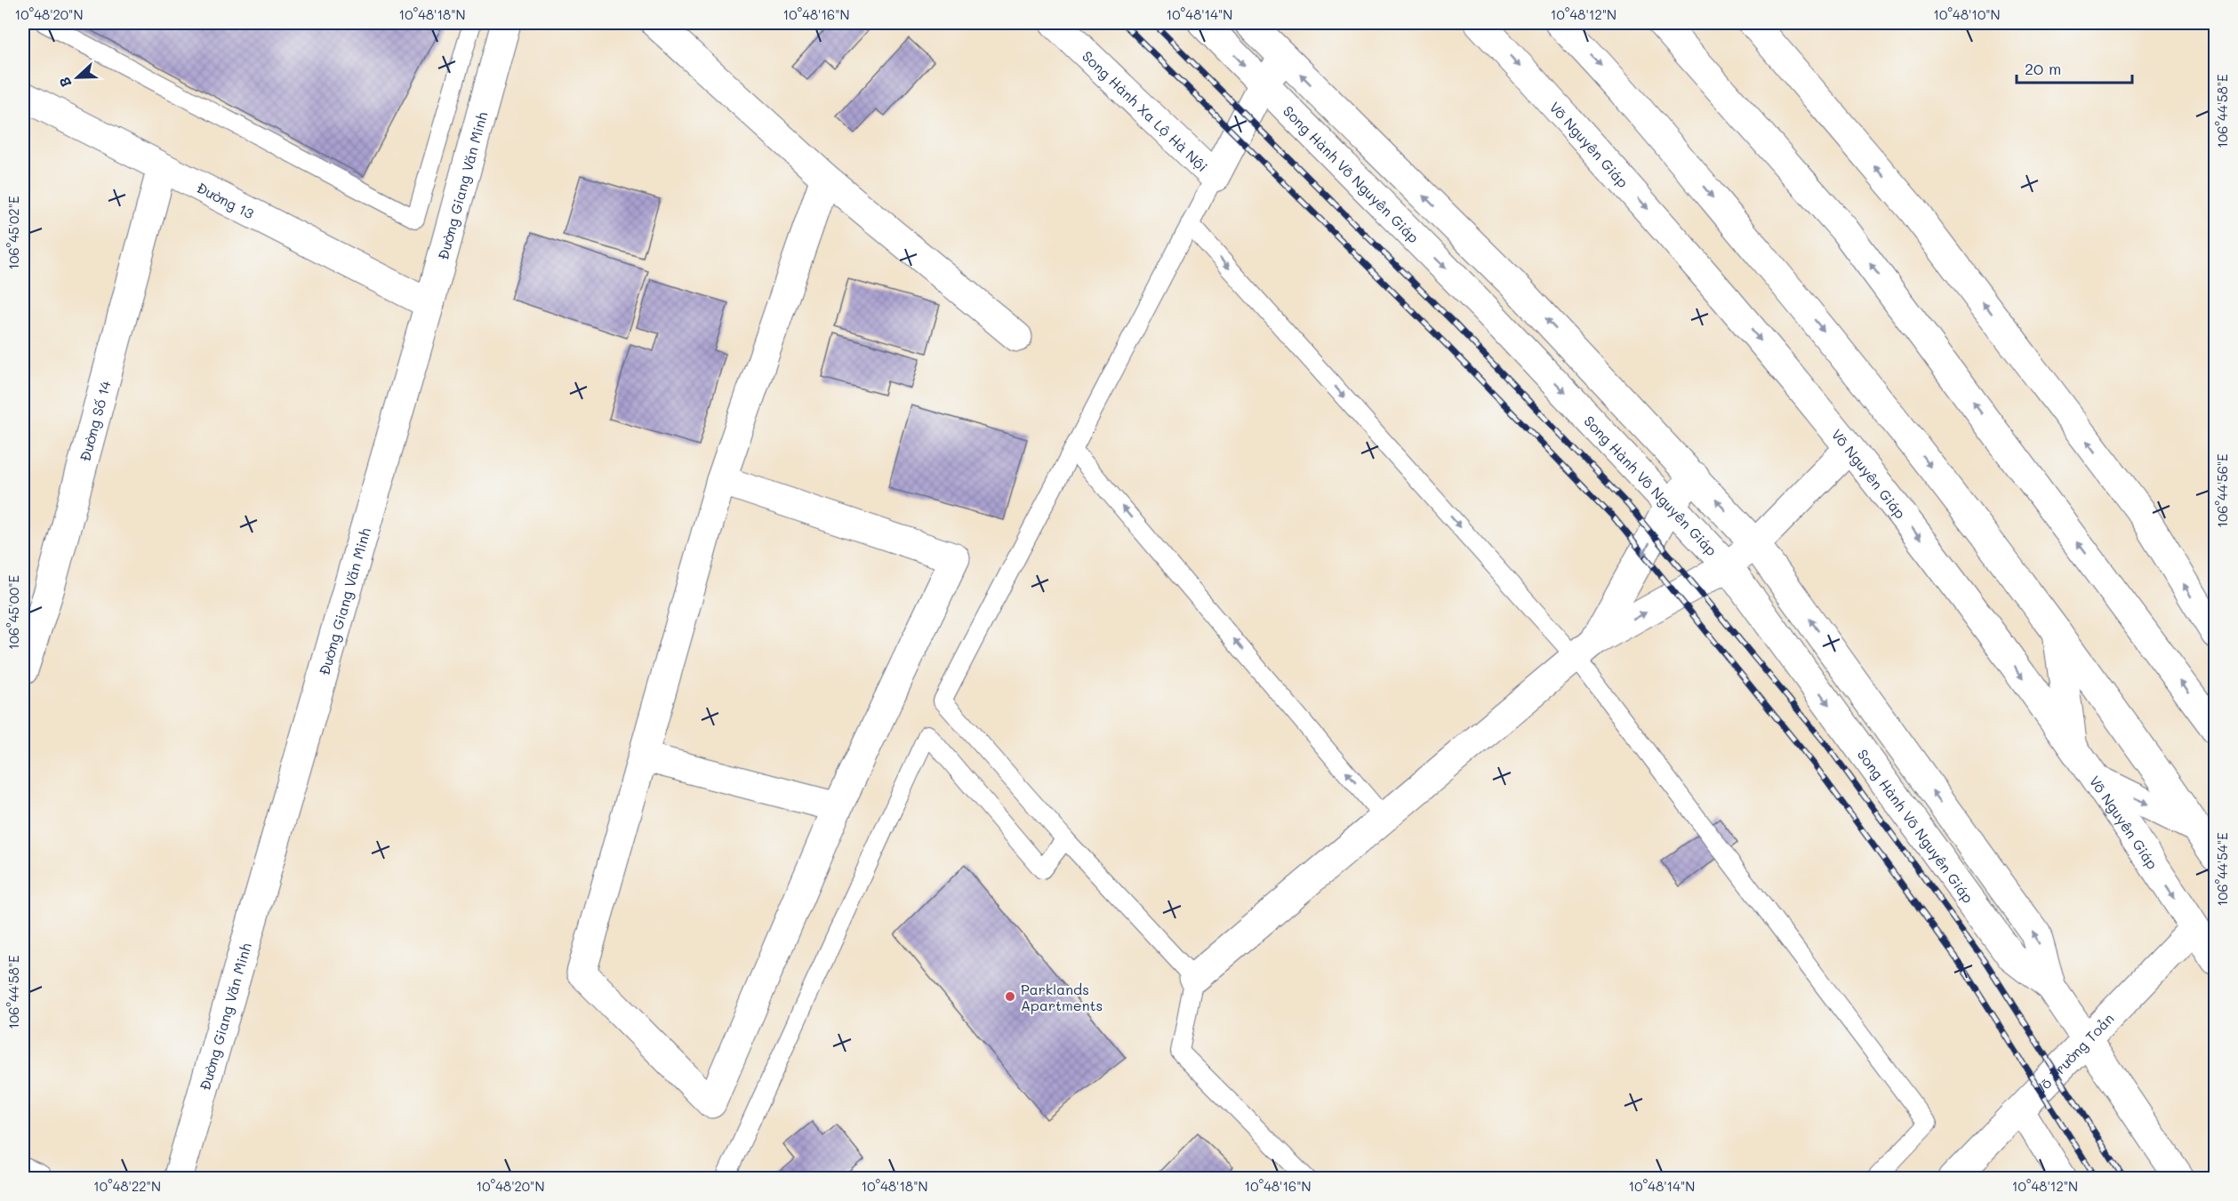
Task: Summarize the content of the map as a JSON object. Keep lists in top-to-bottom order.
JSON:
{
  "streets": {
    "main road": [
      "Song Hành Xa Lộ Hà Nội",
      "Võ Nguyên Giáp",
      "Song Hành Võ Nguyên Giáp",
      "Đường Giang Văn Minh",
      "Đường 13",
      "Đường Số 14",
      "Võ Trường Toản"
    ]
  },
  "crossings": [
    ["Võ Nguyên Giáp", "Võ Trường Toản"],
    ["Song Hành Võ Nguyên Giáp", "Võ Trường Toản"],
    ["Đường Giang Văn Minh", "Đường 13"],
    ["Đường 13", "Đường Số 14"]
  ],
  "places": ["Parklands Apartments"],
  "scale_bar": "20 m",
  "north": "left",
  "coordinates": [
    "10°48'20\"N",
    "10°48'18\"N",
    "10°48'16\"N",
    "10°48'14\"N",
    "10°48'12\"N",
    "10°48'10\"N",
    "106°44'58\"E",
    "106°45'02\"E",
    "106°44'56\"E",
    "106°45'00\"E",
    "106°44'54\"E",
    "10°48'22\"N"
  ]
}
